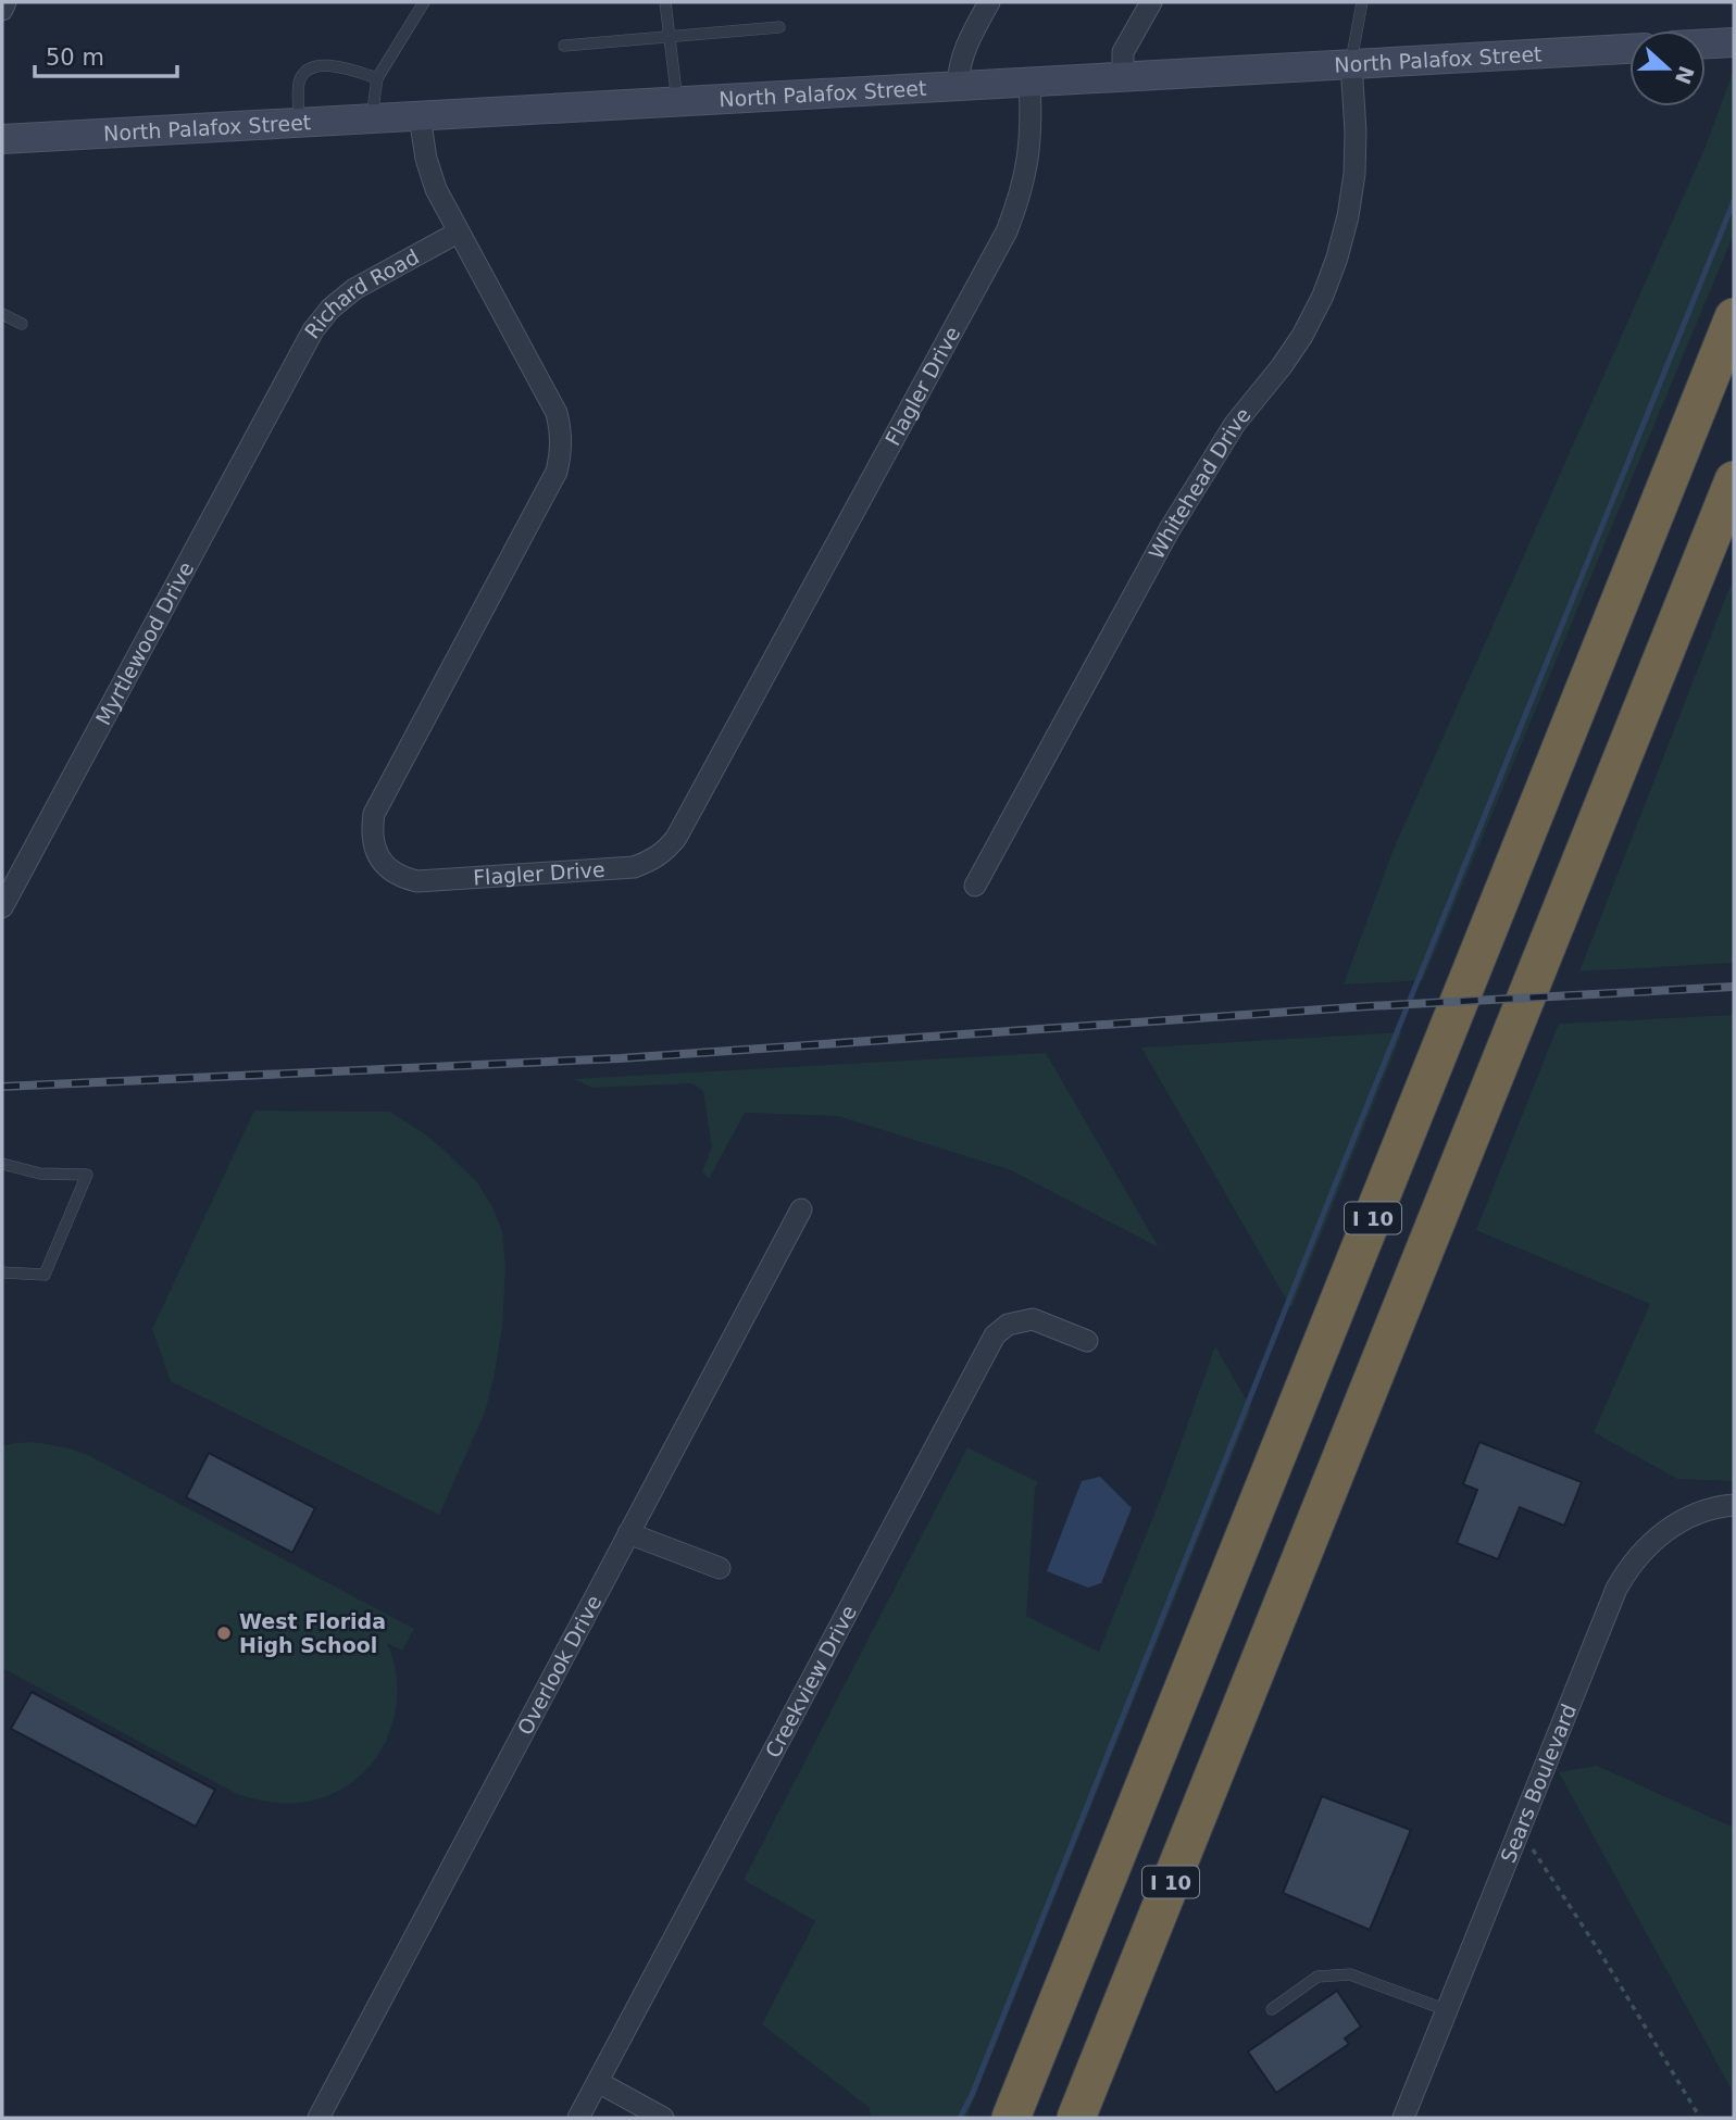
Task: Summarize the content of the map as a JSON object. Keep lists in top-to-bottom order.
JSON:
{
  "streets": {
    "highway": ["I 10"],
    "main road": ["North Palafox Street"],
    "street": [
      "Richard Road",
      "Flagler Drive",
      "Whitehead Drive",
      "Myrtlewood Drive",
      "Overlook Drive",
      "Creekview Drive",
      "Sears Boulevard"
    ]
  },
  "crossings": [
    ["North Palafox Street", "Flagler Drive"],
    ["North Palafox Street", "Whitehead Drive"],
    ["Richard Road", "Flagler Drive"],
    ["Richard Road", "Myrtlewood Drive"]
  ],
  "places": ["West Florida High School"],
  "scale_bar": "50 m",
  "north": "right"
}
